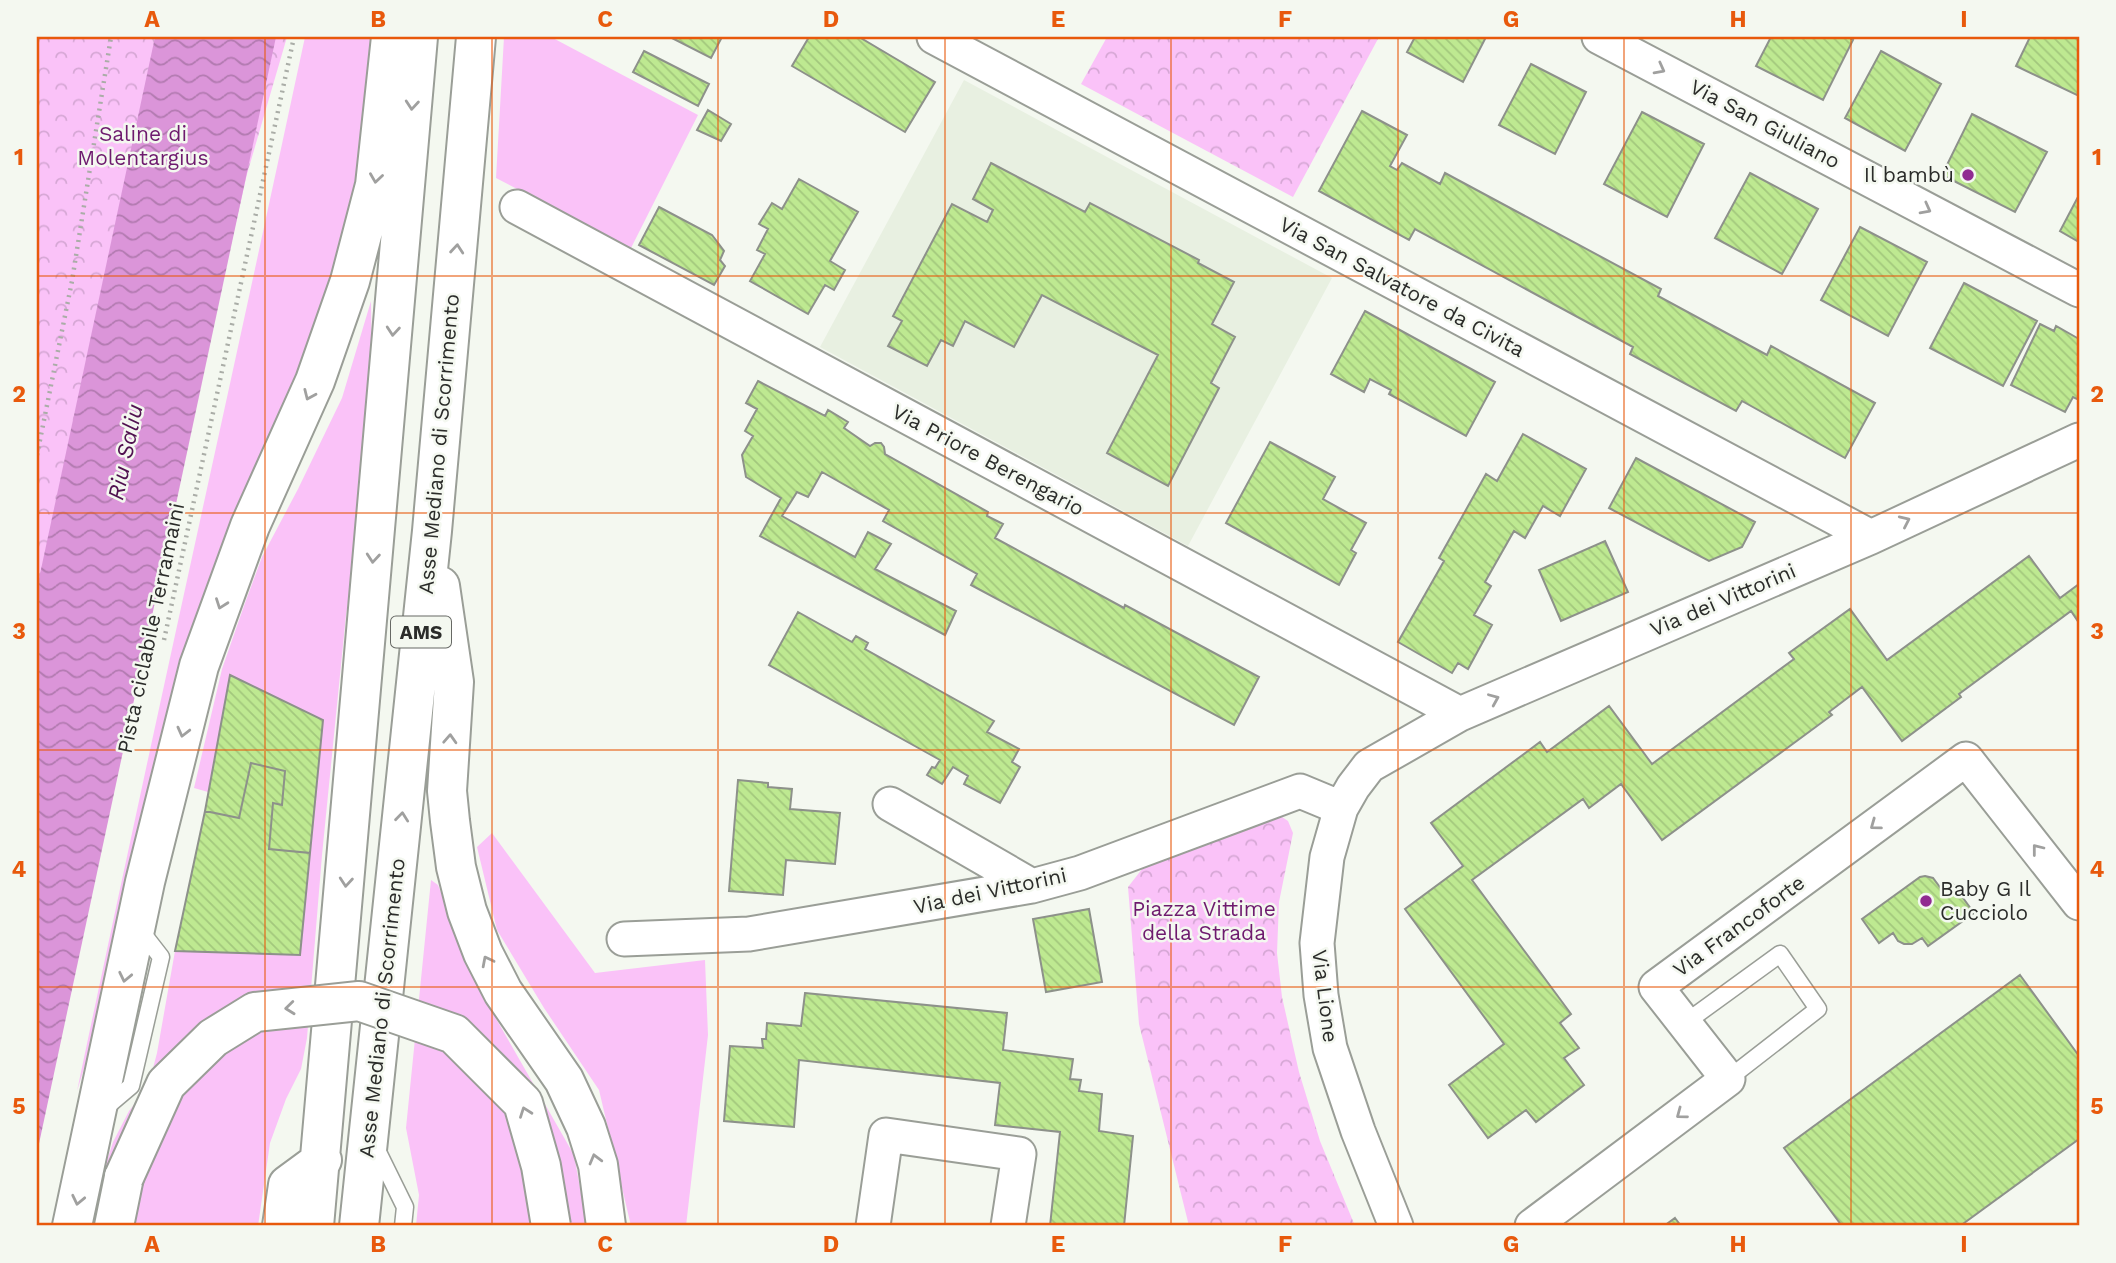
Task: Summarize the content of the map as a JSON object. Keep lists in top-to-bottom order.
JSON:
{
  "streets": {
    "highway": ["Asse Mediano di Scorrimento", "AMS"],
    "street": [
      "Via San Giuliano",
      "Via San Salvatore da Civita",
      "Via Priore Berengario",
      "Via dei Vittorini",
      "Via Francoforte",
      "Via Lione"
    ],
    "path": ["Pista ciclabile Terramaini"]
  },
  "crossings": [
    ["Via San Salvatore da Civita", "Via dei Vittorini"],
    ["Via Priore Berengario", "Via dei Vittorini"],
    ["Via dei Vittorini", "Via Lione"]
  ],
  "one_way": ["Via San Giuliano", "Via dei Vittorini"],
  "water": ["Riu Saliu"],
  "parks": ["Saline di Molentargius", "Piazza Vittime della Strada"],
  "places": ["Il bambù", "Baby G Il Cucciolo"],
  "grid": {
    "columns": [
      "A",
      "B",
      "C",
      "D",
      "E",
      "F",
      "G",
      "H",
      "I"
    ],
    "rows": [
      "1",
      "2",
      "3",
      "4",
      "5"
    ]
  }
}
